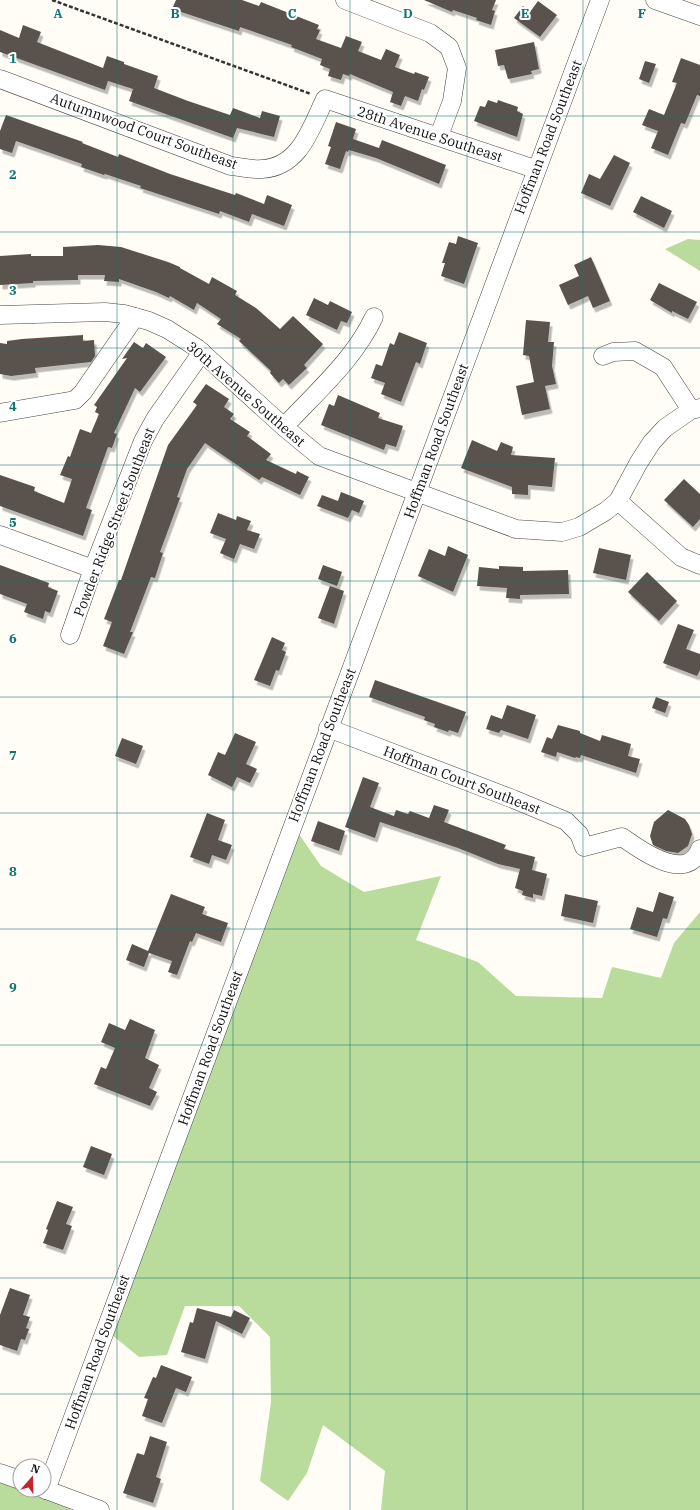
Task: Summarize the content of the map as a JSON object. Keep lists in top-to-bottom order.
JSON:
{
  "streets": {
    "street": [
      "Autumnwood Court Southeast",
      "28th Avenue Southeast",
      "Hoffman Road Southeast",
      "30th Avenue Southeast",
      "Powder Ridge Street Southeast",
      "Hoffman Court Southeast"
    ]
  },
  "crossings": [
    ["Autumnwood Court Southeast", "28th Avenue Southeast"],
    ["28th Avenue Southeast", "Hoffman Road Southeast"],
    ["Hoffman Road Southeast", "30th Avenue Southeast"],
    ["Hoffman Road Southeast", "Hoffman Court Southeast"],
    ["30th Avenue Southeast", "Powder Ridge Street Southeast"]
  ],
  "north": "top",
  "grid": {
    "columns": [
      "A",
      "B",
      "C",
      "D",
      "E",
      "F"
    ],
    "rows": [
      "1",
      "2",
      "3",
      "4",
      "5",
      "6",
      "7",
      "8",
      "9"
    ]
  }
}
